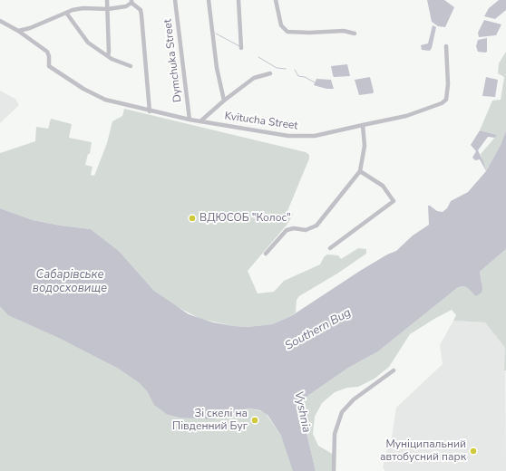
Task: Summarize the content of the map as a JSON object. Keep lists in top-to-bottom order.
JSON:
{
  "streets": {
    "street": ["Dymchuka Street", "Kvitucha Street"]
  },
  "crossings": [
    ["Dymchuka Street", "Kvitucha Street"]
  ],
  "water": ["Сабарівське водосховище", "Southern Bug", "Vyshnia"],
  "places": ["ВДЮСОБ \"Колос\"", "Зі скелі на Південний Буг", "Муніципальний автобусний парк"]
}
